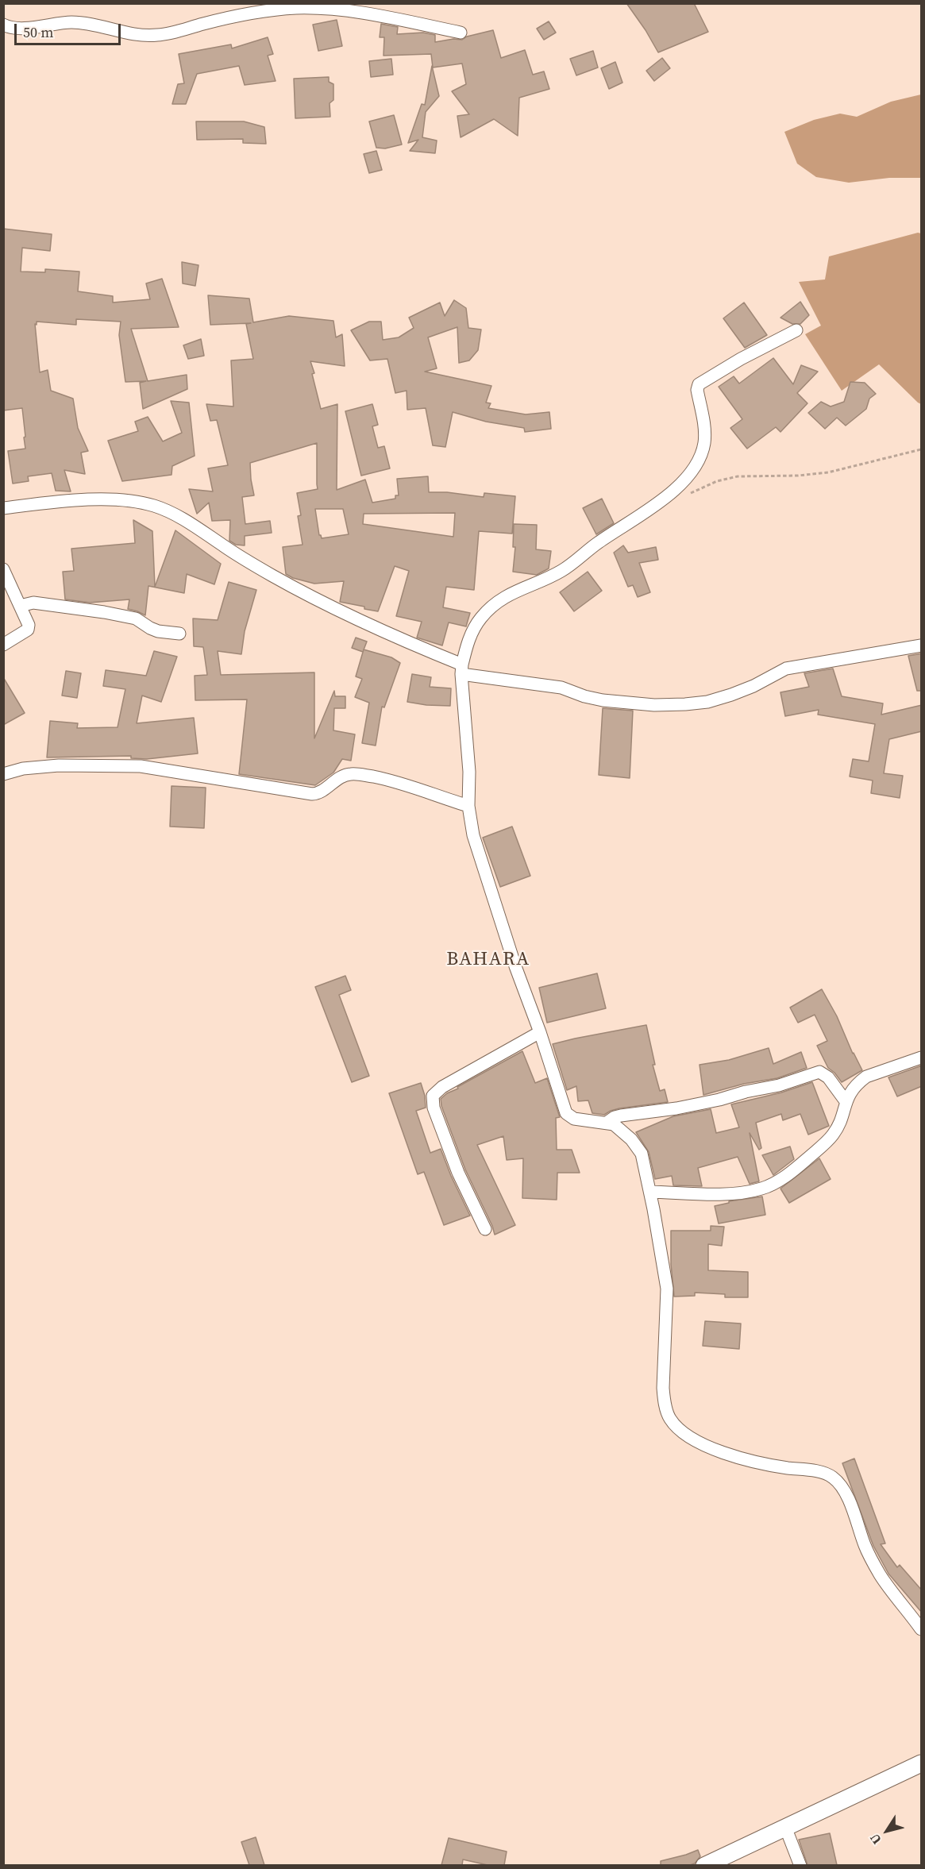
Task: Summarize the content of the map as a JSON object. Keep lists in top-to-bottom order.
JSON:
{
  "districts": ["BAHARA"],
  "scale_bar": "50 m",
  "north": "bottom left"
}
